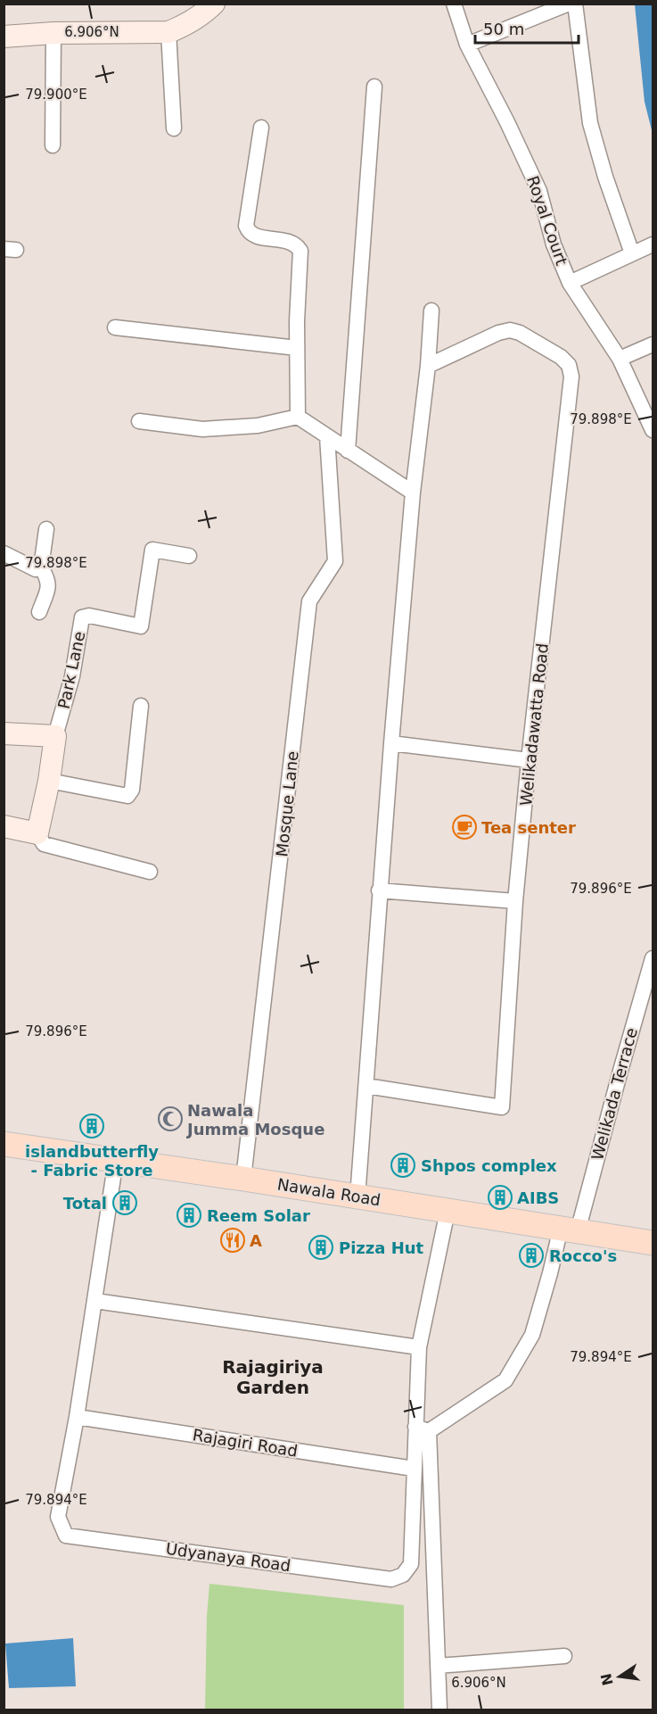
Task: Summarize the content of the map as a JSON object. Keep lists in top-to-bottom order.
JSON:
{
  "streets": {
    "main road": ["Nawala Road"],
    "street": [
      "Royal Court",
      "Park Lane",
      "Welikadawatta Road",
      "Mosque Lane",
      "Welikada Terrace",
      "Rajagiri Road",
      "Udyanaya Road"
    ]
  },
  "crossings": [
    ["Mosque Lane", "Nawala Road"],
    ["Welikada Terrace", "Nawala Road"],
    ["Welikada Terrace", "Udyanaya Road"],
    ["Nawala Road", "Udyanaya Road"],
    ["Rajagiri Road", "Udyanaya Road"]
  ],
  "districts": ["Rajagiriya Garden"],
  "places": {
    "cafe": ["Tea senter"],
    "mosque": ["Nawala Jumma Mosque"],
    "building": [
      "islandbutterfly - Fabric Store",
      "Shpos complex",
      "AIBS",
      "Total",
      "Reem Solar",
      "Pizza Hut",
      "Rocco's"
    ],
    "restaurant": ["A"]
  },
  "scale_bar": "50 m",
  "north": "left",
  "coordinates": [
    "6.906°N",
    "79.900°E",
    "79.898°E",
    "79.896°E",
    "79.894°E"
  ]
}
